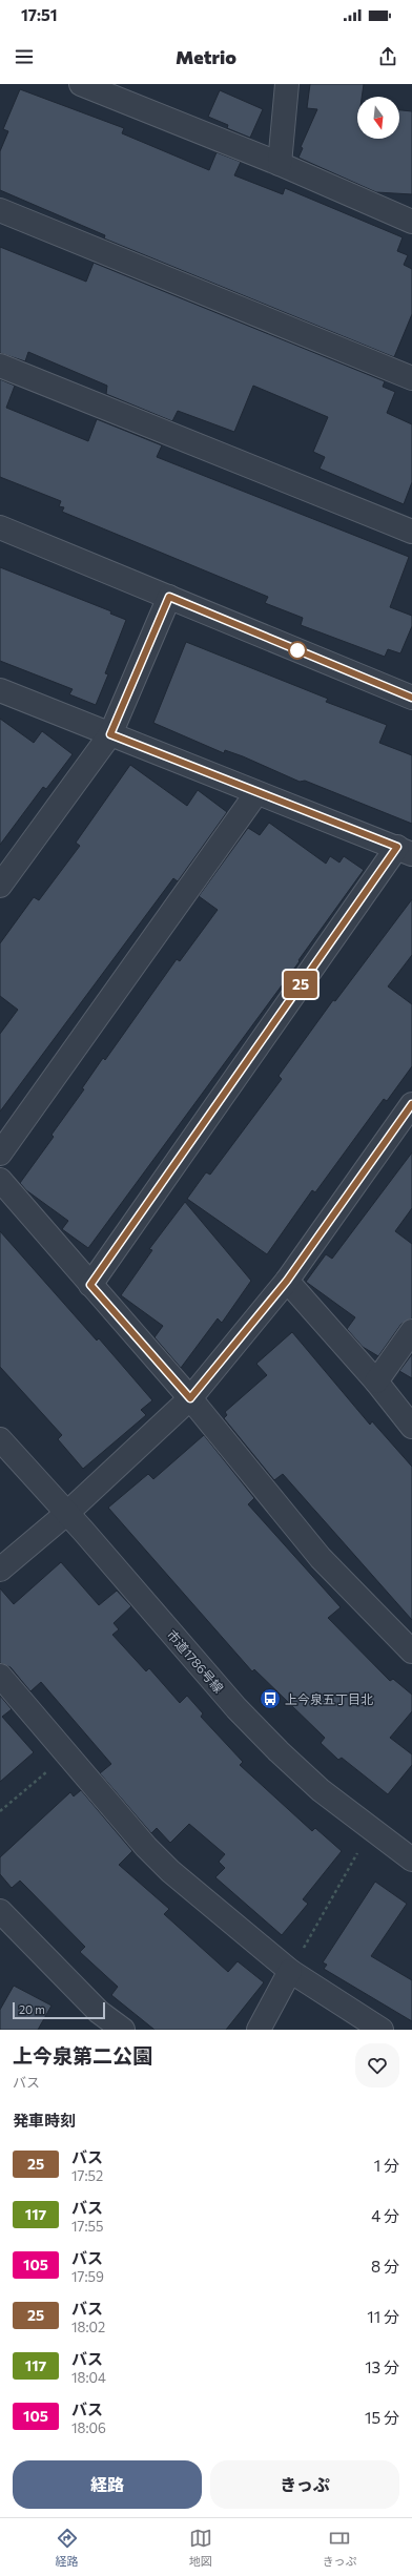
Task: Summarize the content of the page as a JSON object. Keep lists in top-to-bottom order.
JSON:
{
  "streets": {
    "street": ["市道1786号線"]
  },
  "places": {
    "bus stop": ["上今泉五丁目北"]
  },
  "lines": ["bus line 25"],
  "scale_bar": "20 m",
  "north": "bottom",
  "page": {
    "status": "17:51",
    "header": "Metrio",
    "on_map": "25",
    "scale": "20 m",
    "heading": [
      ["上今泉第二公園", "バス"],
      "発車時刻"
    ],
    "list": [
      {
        "mark": "25",
        "name": "バス",
        "note": "17:52",
        "value": "1 分"
      },
      {
        "mark": "117",
        "name": "バス",
        "note": "17:55",
        "value": "4 分"
      },
      {
        "mark": "105",
        "name": "バス",
        "note": "17:59",
        "value": "8 分"
      },
      {
        "mark": "25",
        "name": "バス",
        "note": "18:02",
        "value": "11 分"
      },
      {
        "mark": "117",
        "name": "バス",
        "note": "18:04",
        "value": "13 分"
      },
      {
        "mark": "105",
        "name": "バス",
        "note": "18:06",
        "value": "15 分"
      }
    ],
    "buttons": ["経路", "きっぷ"],
    "tabs": ["経路", "地図", "きっぷ"]
  }
}
